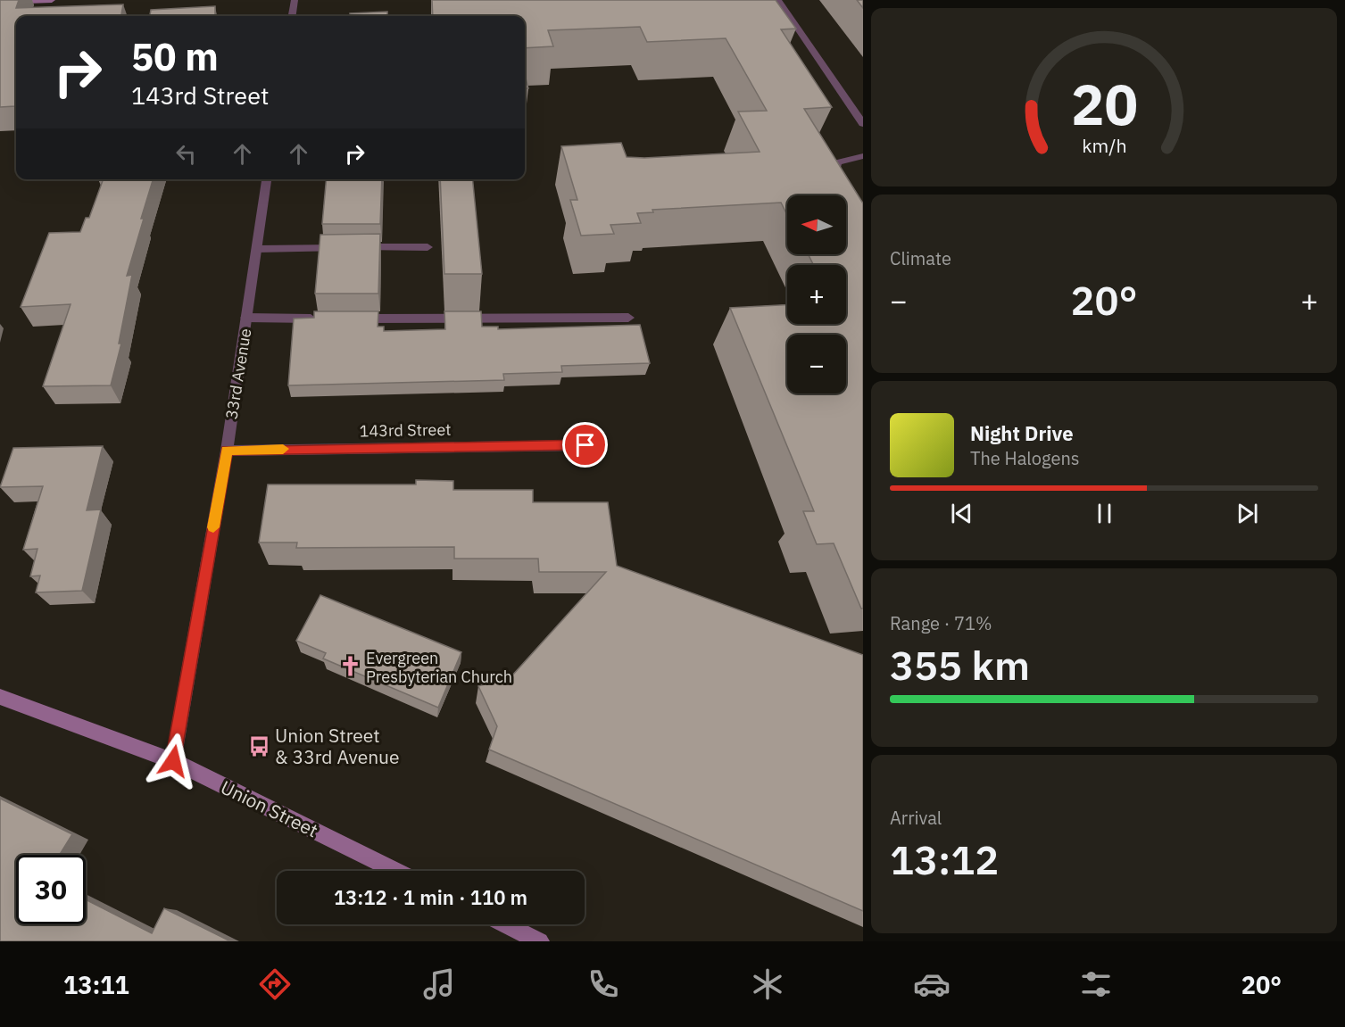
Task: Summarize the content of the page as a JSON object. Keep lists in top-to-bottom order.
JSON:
{
  "streets": {
    "street": ["33rd Avenue", "143rd Street", "Union Street"]
  },
  "crossings": [
    ["33rd Avenue", "143rd Street"],
    ["33rd Avenue", "Union Street"]
  ],
  "places": {
    "church": ["Evergreen Presbyterian Church"],
    "bus stop": ["Union Street & 33rd Avenue"]
  },
  "north": "left",
  "page": {
    "turn": ["50 m", "143rd Street"],
    "tile": [
      "Climate",
      ["Range · 71%", "355 km"],
      ["Arrival", "13:12"]
    ],
    "map_buttons": ["+", "−"],
    "heat": ["−", "20°", "+"],
    "song": ["Night Drive", "The Halogens"],
    "limit": "30",
    "trip": "13:12 · 1 min · 110 m",
    "tabs": ["13:11", "20°"],
    "gauge": ["20", "km/h"]
  }
}
